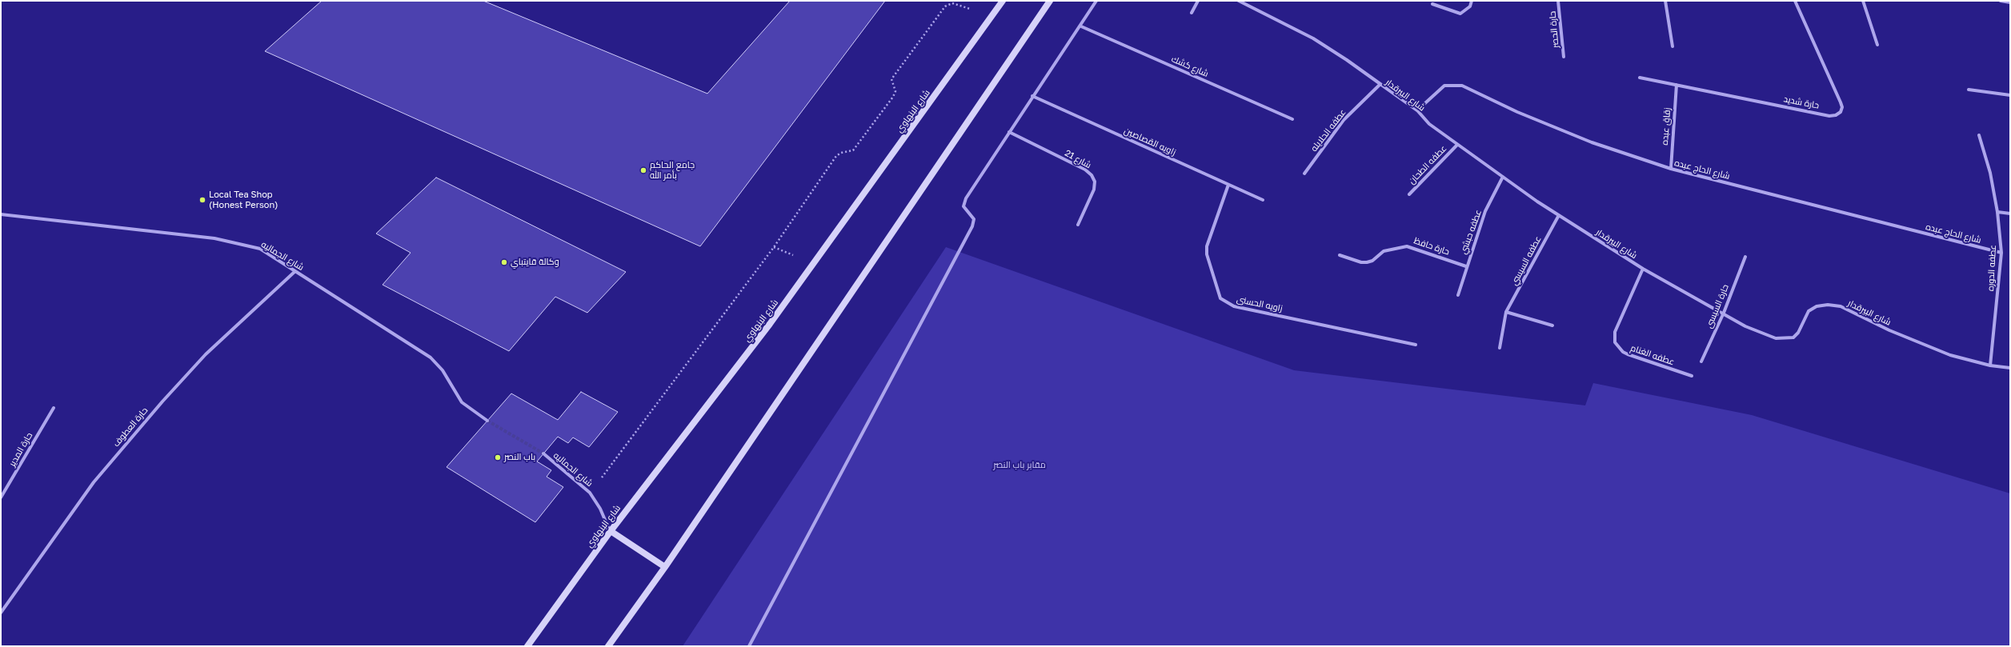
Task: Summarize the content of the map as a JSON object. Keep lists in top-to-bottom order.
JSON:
{
  "streets": {
    "main road": ["شارع البنهاوي"],
    "street": [
      "حارة الحصر",
      "شارع كشك",
      "شارع البيرقدار",
      "حارة شديد",
      "زقاق عبده",
      "عطفه الحلايله",
      "زاويه القصاصين",
      "شارع 21",
      "عطفه الطحان",
      "شارع الحاج عبده",
      "عطفه حبشي",
      "حارة حافظ",
      "شارع الجماليه",
      "عطفه السيسي",
      "عطفه الدوره",
      "زاويه الحسنى",
      "حارة السيسى",
      "عطفه الغنام",
      "حارة العطوف",
      "حارة المدير"
    ]
  },
  "crossings": [
    ["شارع البيرقدار", "عطفه الحلايله"],
    ["شارع البيرقدار", "عطفه الطحان"],
    ["شارع البيرقدار", "شارع الحاج عبده"],
    ["شارع البيرقدار", "عطفه حبشي"],
    ["شارع البيرقدار", "عطفه السيسي"],
    ["شارع البيرقدار", "عطفه الدوره"],
    ["شارع البيرقدار", "حارة السيسى"],
    ["شارع البيرقدار", "عطفه الغنام"],
    ["حارة شديد", "زقاق عبده"],
    ["شارع البنهاوي", "شارع الجماليه"],
    ["زقاق عبده", "شارع الحاج عبده"],
    ["زاويه القصاصين", "زاويه الحسنى"],
    ["شارع الحاج عبده", "عطفه الدوره"],
    ["عطفه حبشي", "حارة حافظ"],
    ["شارع الجماليه", "حارة العطوف"]
  ],
  "parks": ["مقابر باب النصر"],
  "places": [
    "جامع الحاكم بأمر الله",
    "Local Tea Shop (Honest Person)",
    "وكالة قايتباي",
    "باب النصر"
  ]
}
